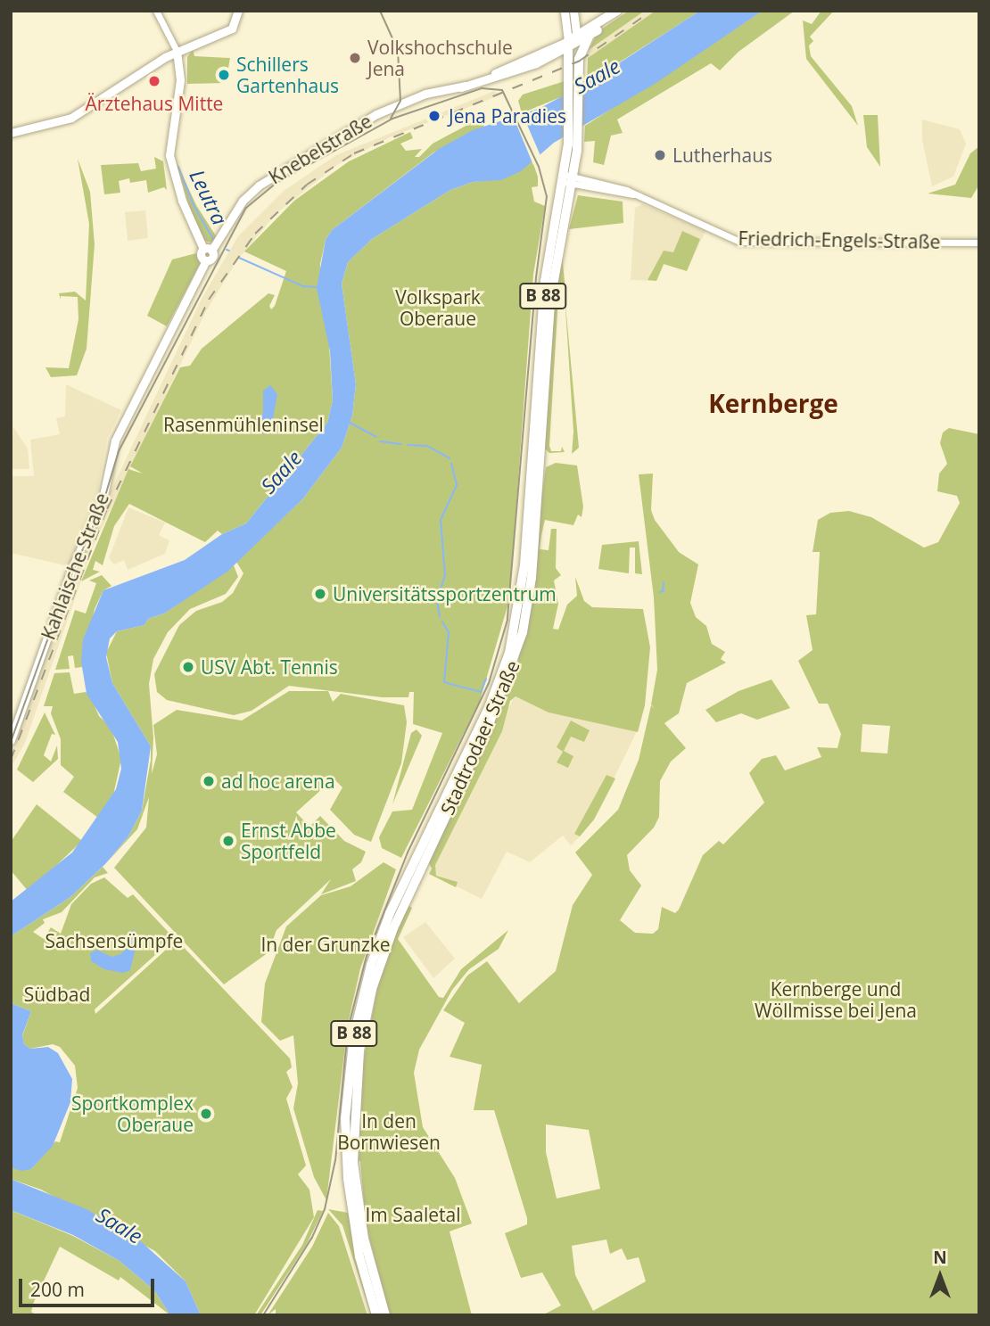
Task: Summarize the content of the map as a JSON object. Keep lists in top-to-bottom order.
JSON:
{
  "streets": {
    "main road": [
      "Knebelstraße",
      "B 88",
      "Kahlaische Straße",
      "Stadtrodaer Straße"
    ],
    "street": ["Friedrich-Engels-Straße"]
  },
  "crossings": [
    ["Knebelstraße", "Kahlaische Straße"],
    ["Knebelstraße", "Stadtrodaer Straße"],
    ["Friedrich-Engels-Straße", "Stadtrodaer Straße"]
  ],
  "districts": ["Kernberge"],
  "water": ["Saale", "Leutra"],
  "parks": [
    "Volkspark Oberaue",
    "Rasenmühleninsel",
    "Sachsensümpfe",
    "In der Grunzke",
    "Kernberge und Wöllmisse bei Jena",
    "Südbad",
    "In den Bornwiesen",
    "Im Saaletal"
  ],
  "places": [
    "Volkshochschule Jena",
    "Schillers Gartenhaus",
    "Ärztehaus Mitte",
    "Jena Paradies",
    "Lutherhaus",
    "Universitätssportzentrum",
    "USV Abt. Tennis",
    "ad hoc arena",
    "Ernst Abbe Sportfeld",
    "Sportkomplex Oberaue"
  ],
  "scale_bar": "200 m",
  "north": "top"
}
